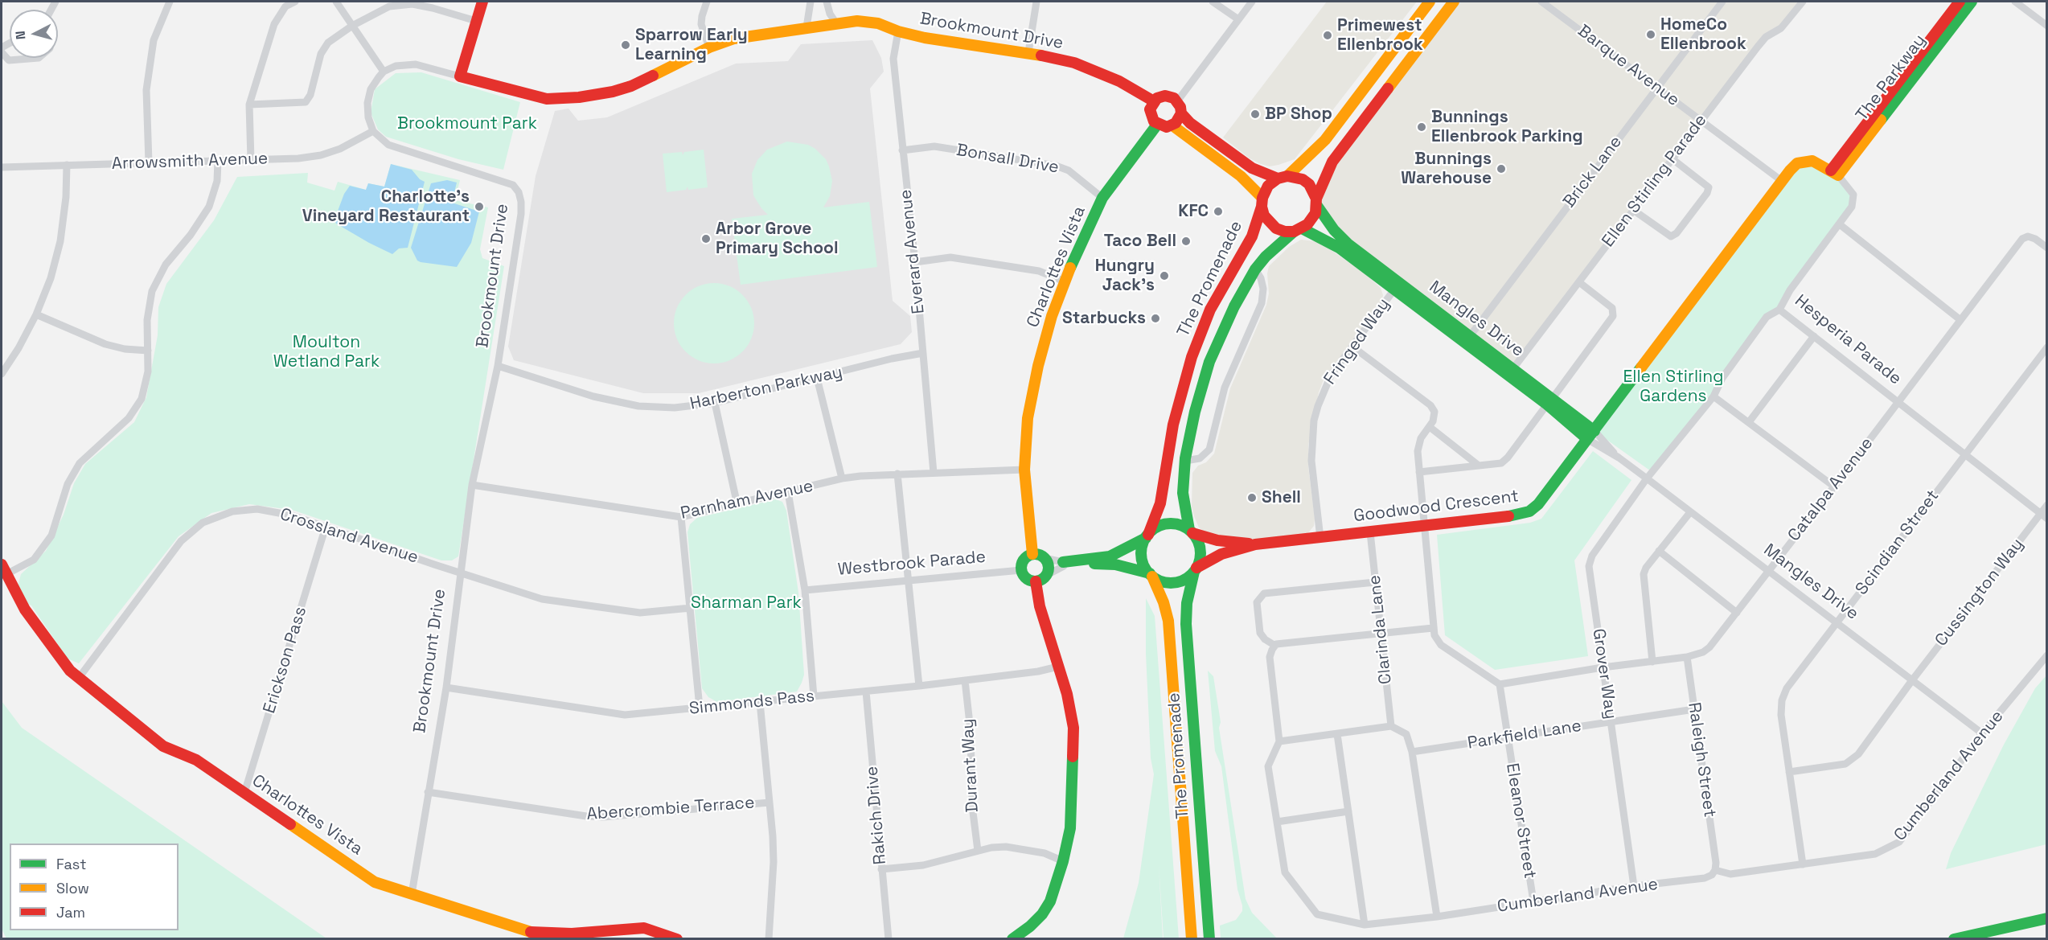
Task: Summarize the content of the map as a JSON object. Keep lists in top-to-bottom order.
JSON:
{
  "streets": {
    "street": [
      "Brookmount Drive",
      "Barque Avenue",
      "The Parkway",
      "Bonsall Drive",
      "Arrowsmith Avenue",
      "Brick Lane",
      "Ellen Stirling Parade",
      "Everard Avenue",
      "Charlottes Vista",
      "The Promenade",
      "Mangles Drive",
      "Hesperia Parade",
      "Fringed Way",
      "Harberton Parkway",
      "Catalpa Avenue",
      "Parnham Avenue",
      "Goodwood Crescent",
      "Crossland Avenue",
      "Scindian Street",
      "Westbrook Parade",
      "Cussington Way",
      "Clarinda Lane",
      "Erickson Pass",
      "Grover Way",
      "Simmonds Pass",
      "Parkfield Lane",
      "Raleigh Street",
      "Durant Way",
      "Cumberland Avenue",
      "Abercrombie Terrace",
      "Rakich Drive",
      "Eleanor Street"
    ]
  },
  "crossings": [
    ["Brookmount Drive", "Arrowsmith Avenue"],
    ["Brookmount Drive", "Everard Avenue"],
    ["Brookmount Drive", "Charlottes Vista"],
    ["Brookmount Drive", "Harberton Parkway"],
    ["Brookmount Drive", "Parnham Avenue"],
    ["Brookmount Drive", "Crossland Avenue"],
    ["Brookmount Drive", "Simmonds Pass"],
    ["Brookmount Drive", "Abercrombie Terrace"],
    ["Barque Avenue", "Brick Lane"],
    ["Barque Avenue", "Ellen Stirling Parade"],
    ["The Parkway", "Hesperia Parade"],
    ["Bonsall Drive", "Everard Avenue"],
    ["Bonsall Drive", "Charlottes Vista"],
    ["Brick Lane", "Mangles Drive"],
    ["Ellen Stirling Parade", "Mangles Drive"],
    ["Everard Avenue", "Harberton Parkway"],
    ["Everard Avenue", "Parnham Avenue"],
    ["Charlottes Vista", "Parnham Avenue"],
    ["Charlottes Vista", "Crossland Avenue"],
    ["Charlottes Vista", "Westbrook Parade"],
    ["Charlottes Vista", "Erickson Pass"],
    ["The Promenade", "Mangles Drive"],
    ["The Promenade", "Goodwood Crescent"],
    ["Mangles Drive", "Fringed Way"],
    ["Mangles Drive", "Catalpa Avenue"],
    ["Mangles Drive", "Goodwood Crescent"],
    ["Mangles Drive", "Scindian Street"],
    ["Mangles Drive", "Cussington Way"],
    ["Mangles Drive", "Grover Way"],
    ["Mangles Drive", "Cumberland Avenue"],
    ["Hesperia Parade", "Catalpa Avenue"],
    ["Hesperia Parade", "Scindian Street"],
    ["Hesperia Parade", "Cussington Way"],
    ["Hesperia Parade", "Grover Way"],
    ["Fringed Way", "Goodwood Crescent"],
    ["Catalpa Avenue", "Grover Way"],
    ["Catalpa Avenue", "Raleigh Street"],
    ["Catalpa Avenue", "Eleanor Street"],
    ["Goodwood Crescent", "Clarinda Lane"],
    ["Crossland Avenue", "Erickson Pass"],
    ["Scindian Street", "Cussington Way"],
    ["Scindian Street", "Cumberland Avenue"],
    ["Grover Way", "Parkfield Lane"],
    ["Grover Way", "Cumberland Avenue"],
    ["Simmonds Pass", "Durant Way"],
    ["Simmonds Pass", "Rakich Drive"],
    ["Parkfield Lane", "Raleigh Street"],
    ["Parkfield Lane", "Eleanor Street"],
    ["Raleigh Street", "Cumberland Avenue"],
    ["Cumberland Avenue", "Eleanor Street"]
  ],
  "parks": [
    "Brookmount Park",
    "Moulton Wetland Park",
    "Ellen Stirling Gardens",
    "Sharman Park"
  ],
  "places": [
    "HomeCo Ellenbrook",
    "Primewest Ellenbrook",
    "Sparrow Early Learning",
    "BP Shop",
    "Bunnings Ellenbrook Parking",
    "Bunnings Warehouse",
    "Charlotte's Vineyard Restaurant",
    "KFC",
    "Arbor Grove Primary School",
    "Taco Bell",
    "Hungry Jack's",
    "Starbucks",
    "Shell"
  ],
  "legend": ["Fast", "Slow", "Jam"],
  "north": "left"
}
